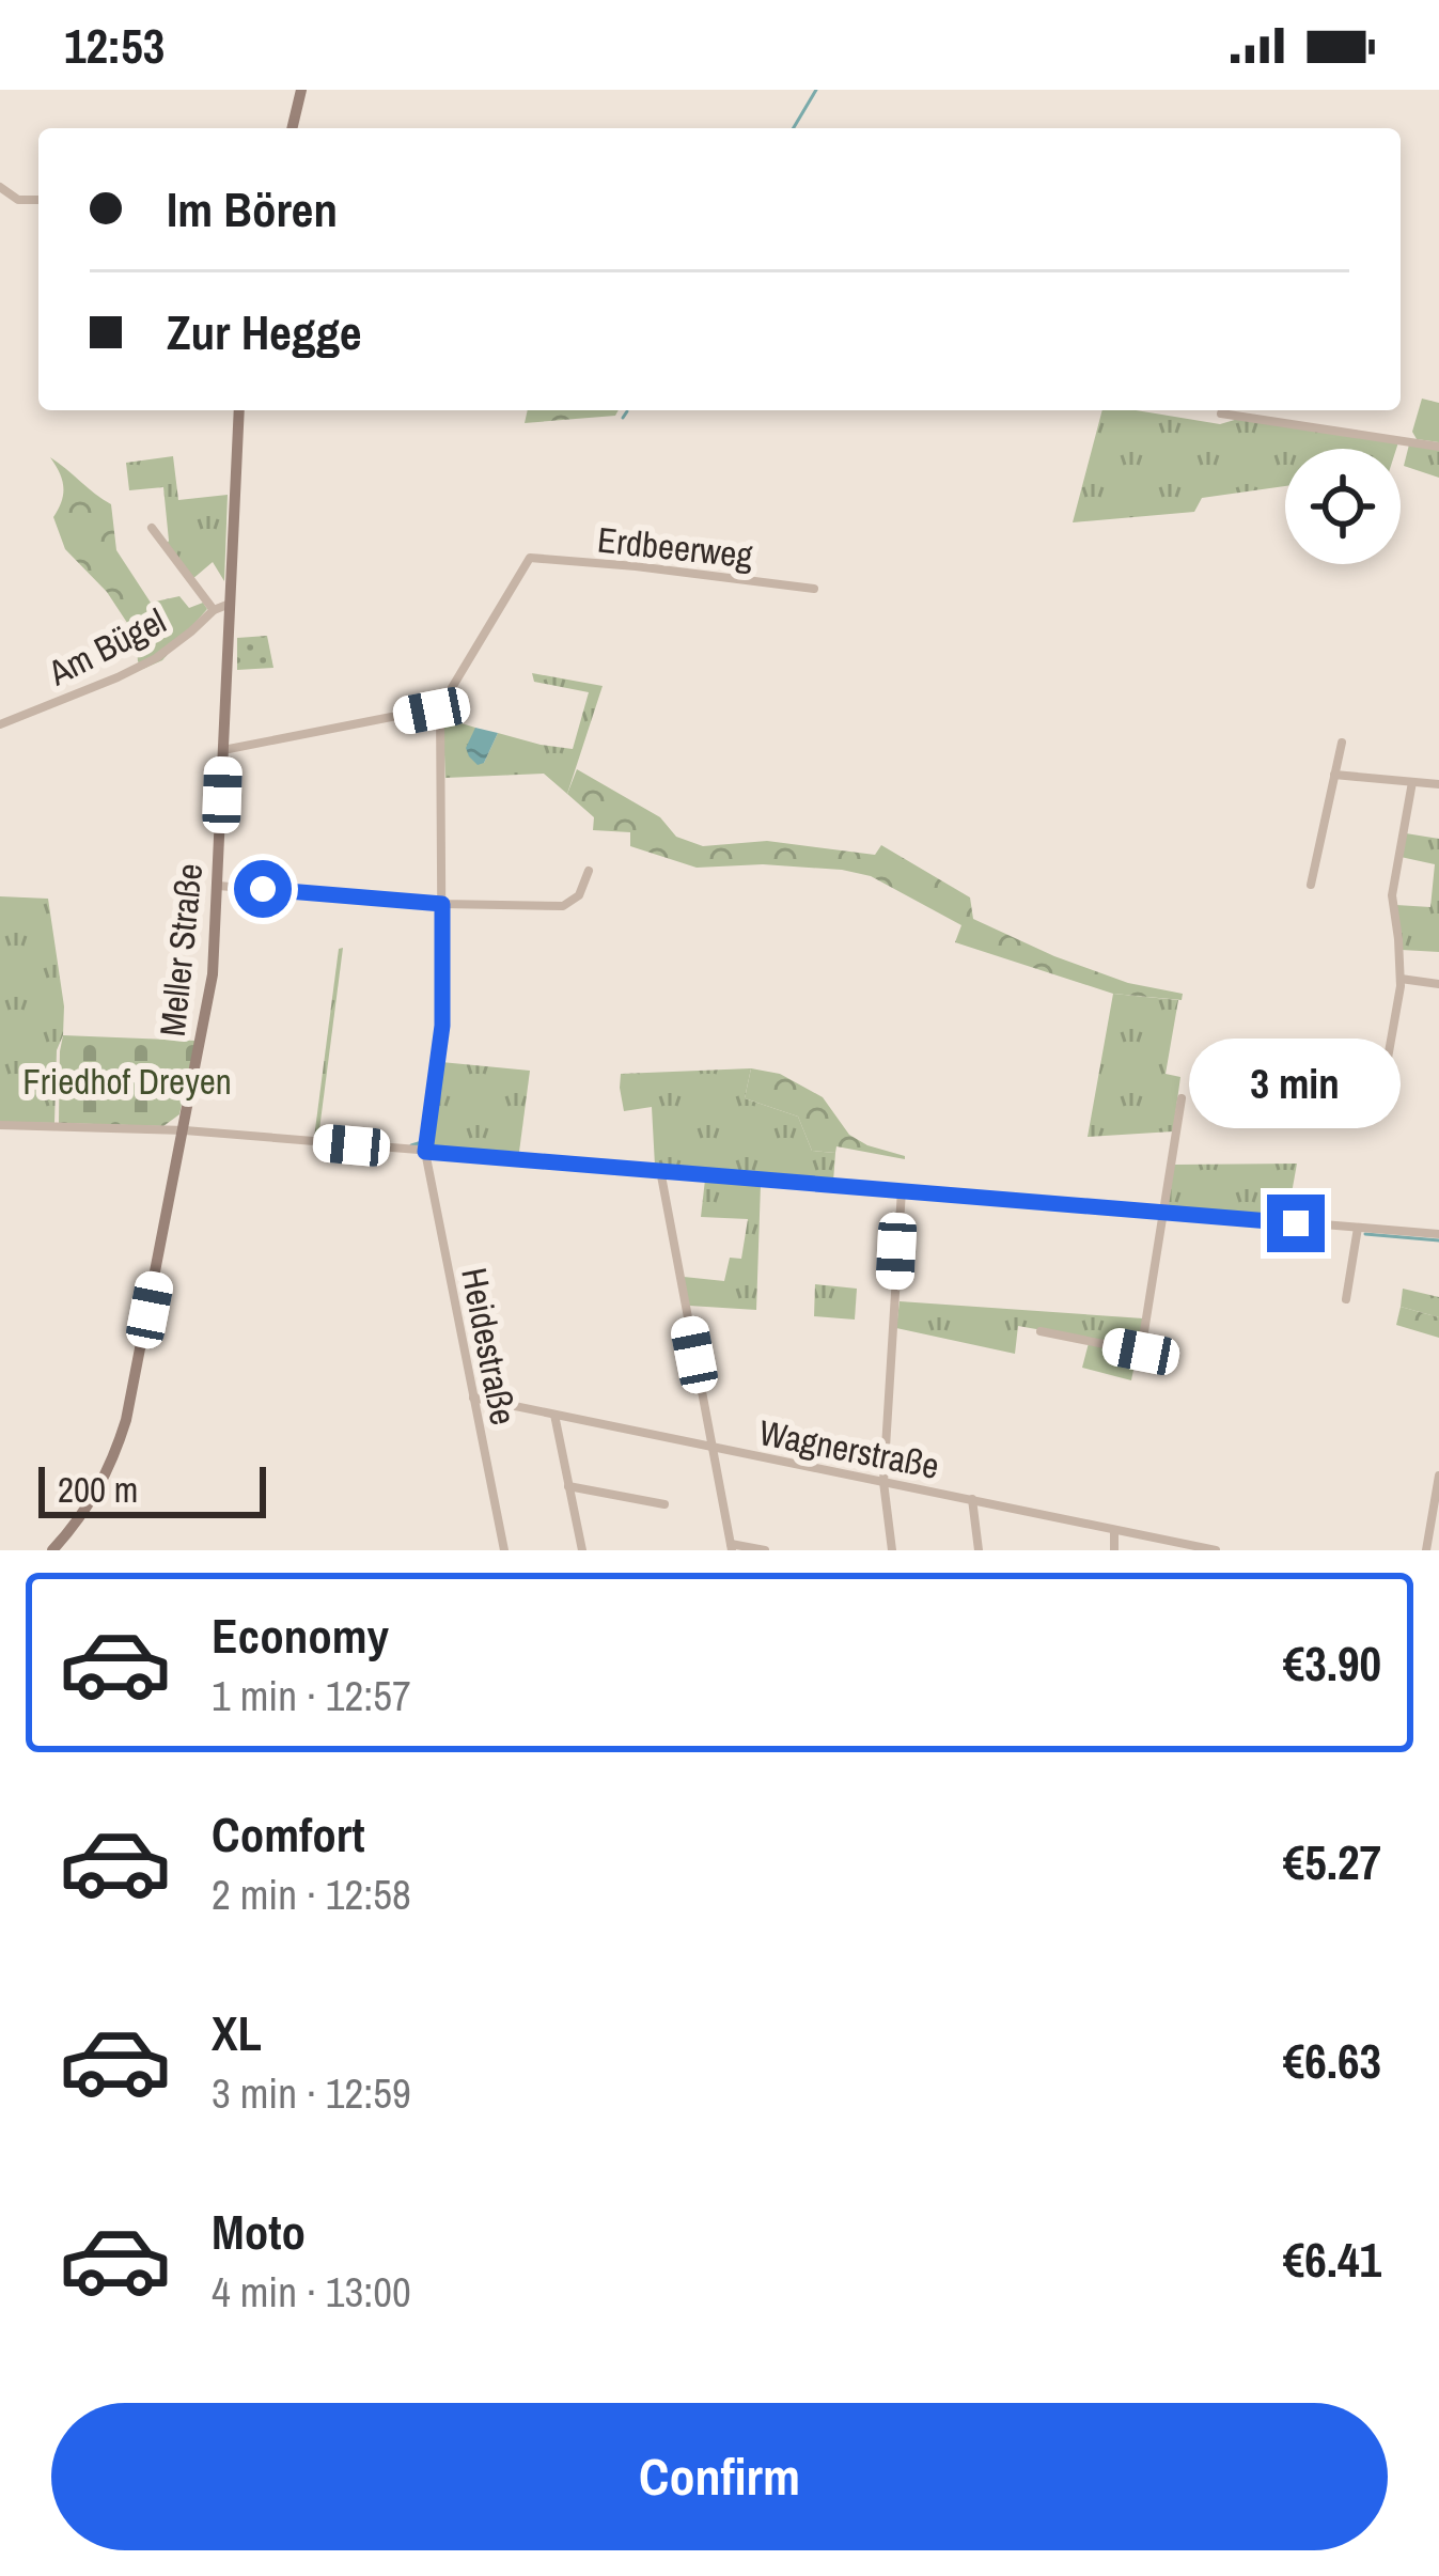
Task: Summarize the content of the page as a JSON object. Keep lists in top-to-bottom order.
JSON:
{
  "streets": {
    "main road": ["Meller Straße"],
    "street": [
      "Erdbeerweg",
      "Am Bügel",
      "Heidestraße",
      "Wagnerstraße"
    ]
  },
  "crossings": [
    ["Erdbeerweg", "Heidestraße"],
    ["Am Bügel", "Meller Straße"],
    ["Heidestraße", "Wagnerstraße"]
  ],
  "parks": ["Friedhof Dreyen"],
  "scale_bar": "200 m",
  "page": {
    "status": "12:53",
    "banner": ["Im Bören", "Zur Hegge"],
    "bubble": "3 min",
    "scale": "200 m",
    "list": [
      {
        "name": "Economy",
        "note": "1 min · 12:57",
        "value": "€3.90"
      },
      {
        "name": "Comfort",
        "note": "2 min · 12:58",
        "value": "€5.27"
      },
      {
        "name": "XL",
        "note": "3 min · 12:59",
        "value": "€6.63"
      },
      {
        "name": "Moto",
        "note": "4 min · 13:00",
        "value": "€6.41"
      }
    ],
    "buttons": "Confirm"
  }
}
